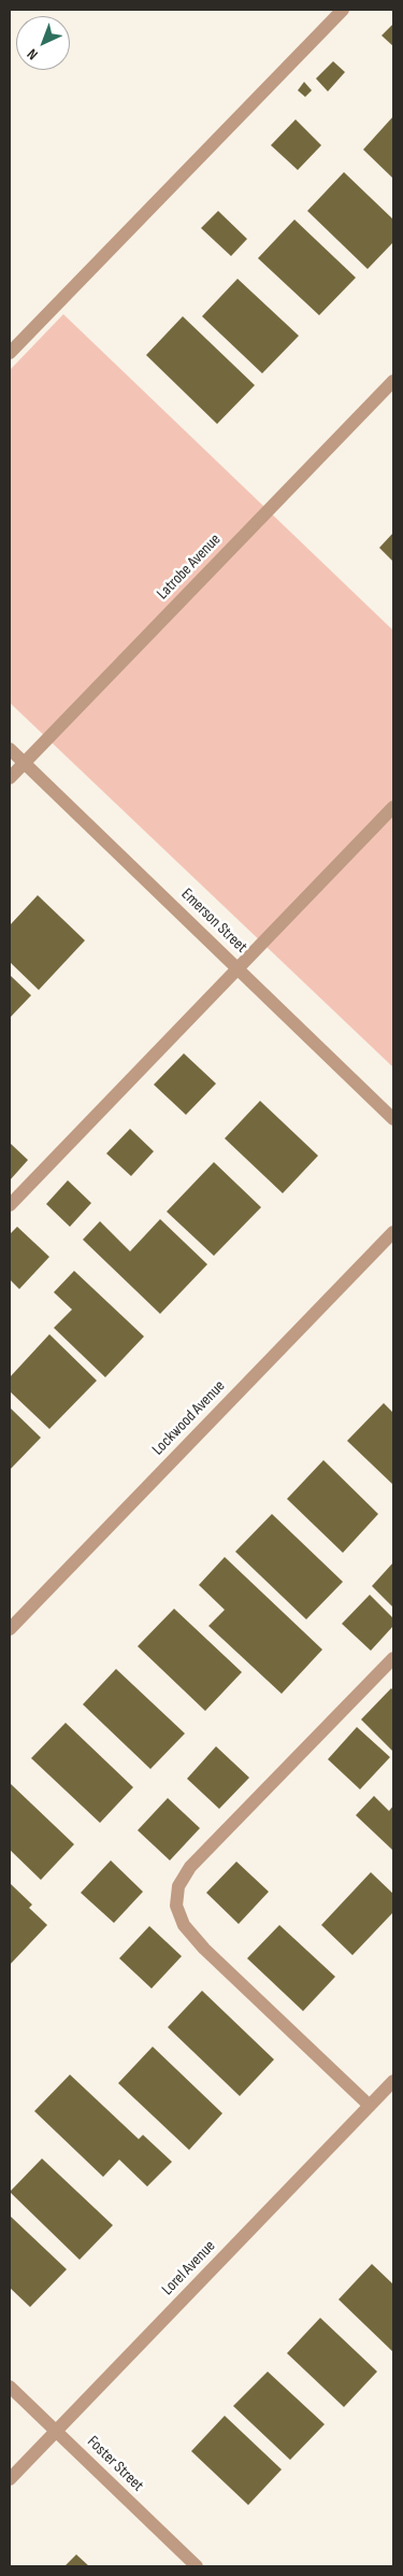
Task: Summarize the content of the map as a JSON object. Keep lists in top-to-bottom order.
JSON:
{
  "streets": {
    "street": [
      "Latrobe Avenue",
      "Emerson Street",
      "Lockwood Avenue",
      "Lorel Avenue",
      "Foster Street"
    ]
  },
  "crossings": [
    ["Latrobe Avenue", "Emerson Street"],
    ["Lorel Avenue", "Foster Street"]
  ],
  "north": "bottom left"
}
